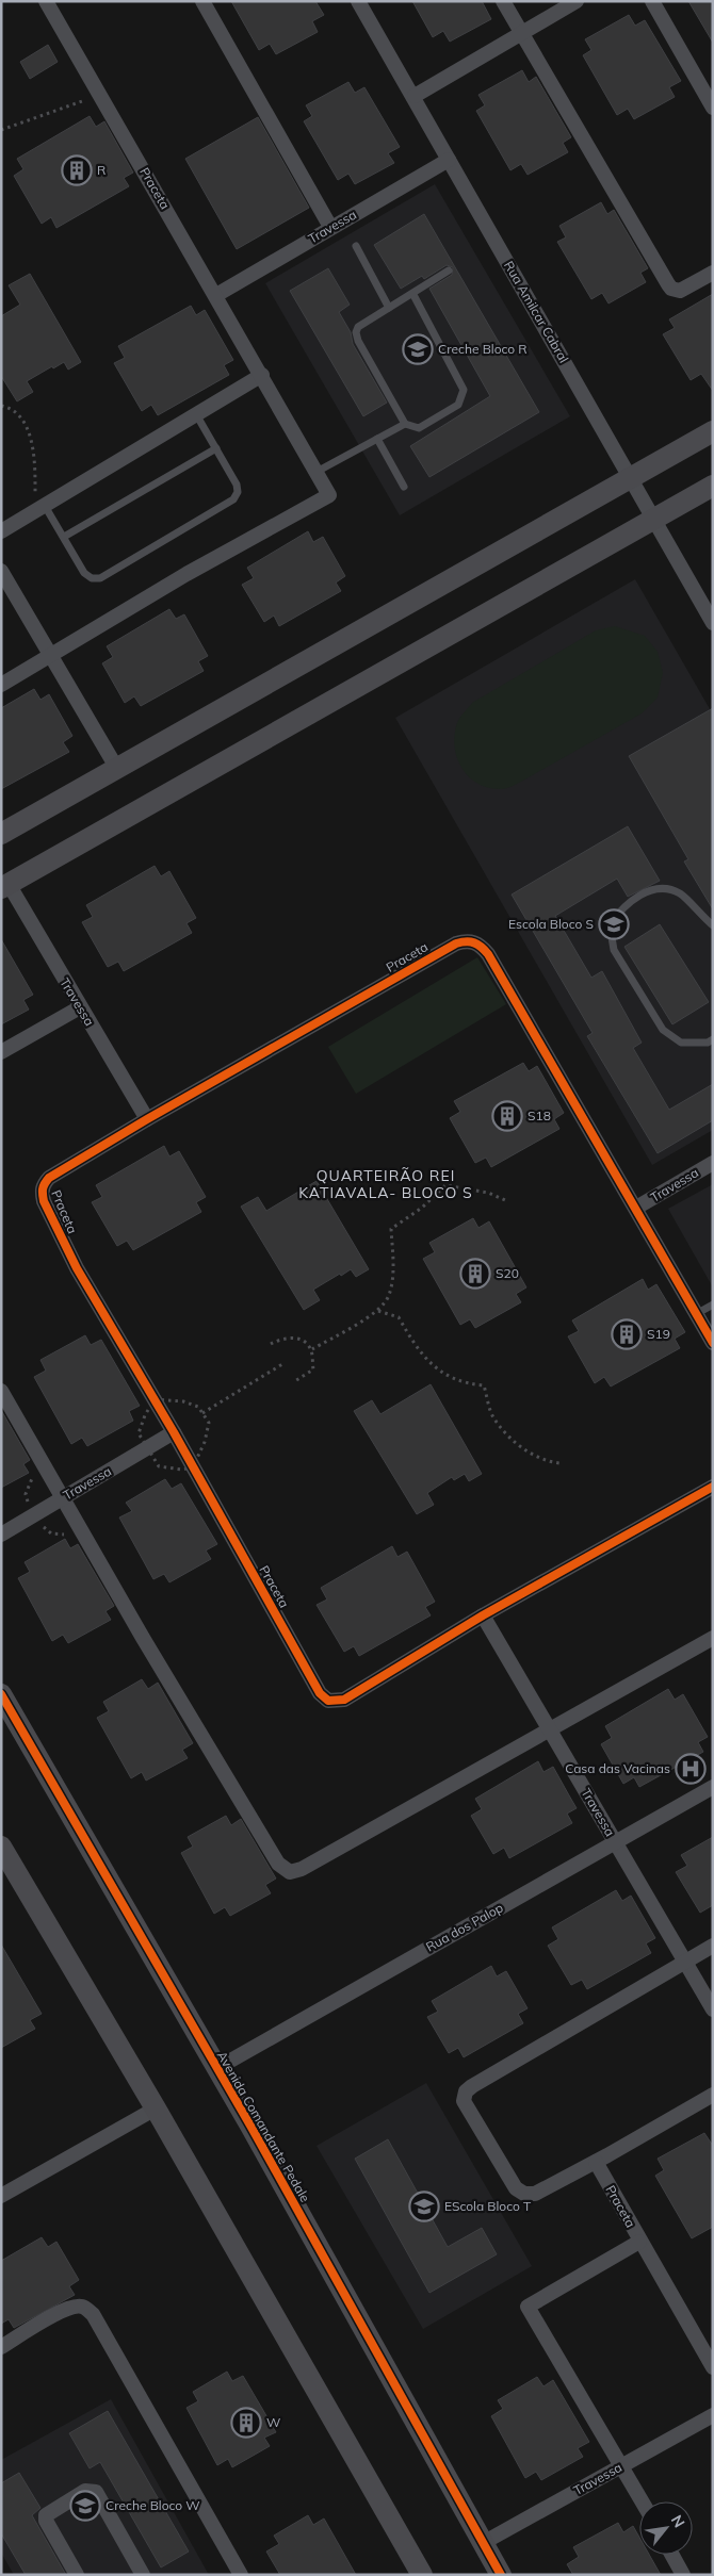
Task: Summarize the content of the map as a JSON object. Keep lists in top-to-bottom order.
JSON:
{
  "streets": {
    "street": [
      "Praceta",
      "Travessa",
      "Rua Amilcar Cabral",
      "Rua dos Palop",
      "Avenida Comandante Pedale"
    ]
  },
  "crossings": [
    ["Praceta", "Travessa"],
    ["Travessa", "Rua Amilcar Cabral"],
    ["Travessa", "Rua dos Palop"],
    ["Travessa", "Avenida Comandante Pedale"],
    ["Rua dos Palop", "Avenida Comandante Pedale"]
  ],
  "districts": ["QUARTEIRÃO REI KATIAVALA- BLOCO S"],
  "places": {
    "building": [
      "R",
      "S18",
      "S20",
      "S19",
      "W"
    ],
    "school or university": [
      "Creche Bloco R",
      "Escola Bloco S",
      "EScola Bloco T",
      "Creche Bloco W"
    ],
    "hospital": ["Casa das Vacinas"]
  },
  "north": "top right"
}
